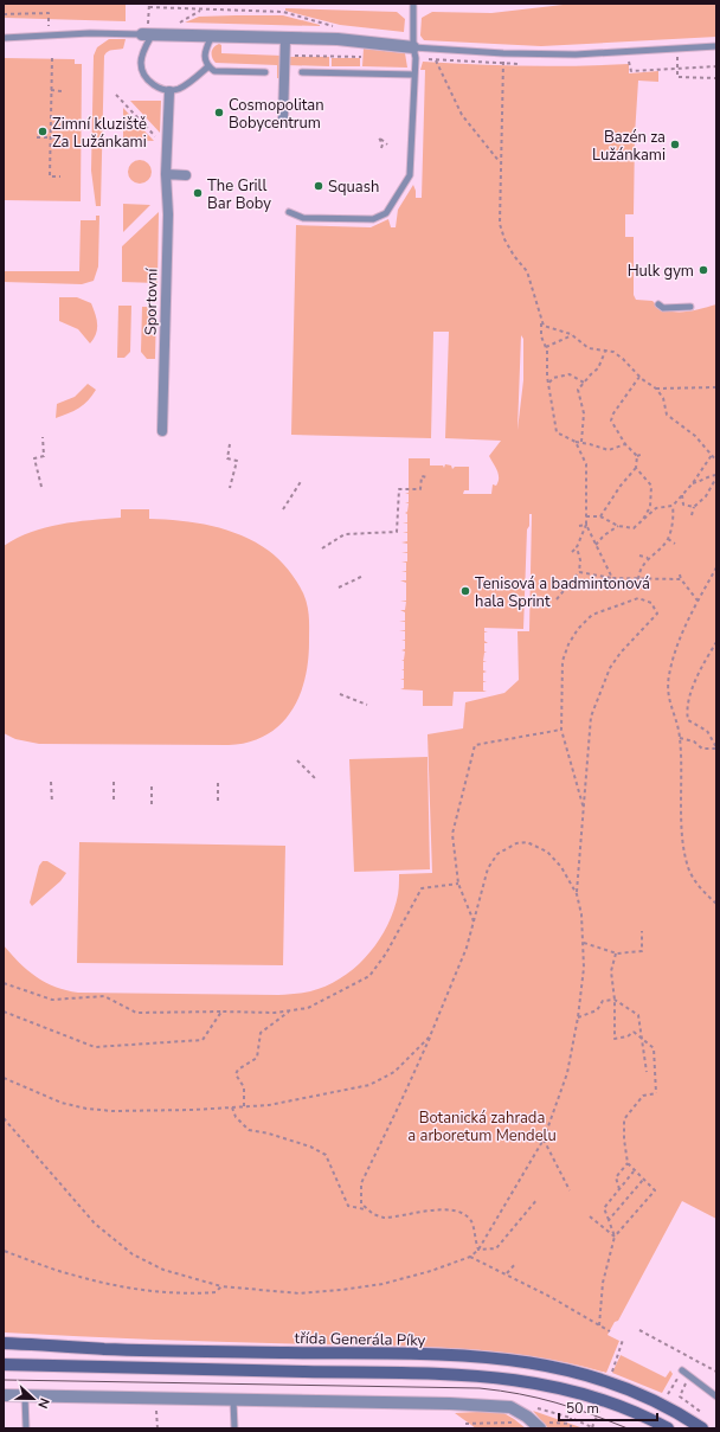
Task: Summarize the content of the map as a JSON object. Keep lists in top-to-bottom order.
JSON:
{
  "streets": {
    "main road": ["třída Generála Píky"],
    "street": ["Sportovní"]
  },
  "parks": ["Botanická zahrada a arboretum Mendelu"],
  "places": [
    "Cosmopolitan Bobycentrum",
    "Zimní kluziště Za Lužánkami",
    "Bazén za Lužánkami",
    "Squash",
    "The Grill Bar Boby",
    "Hulk gym",
    "Tenisová a badmintonová hala Sprint"
  ],
  "scale_bar": "50 m",
  "north": "right"
}
